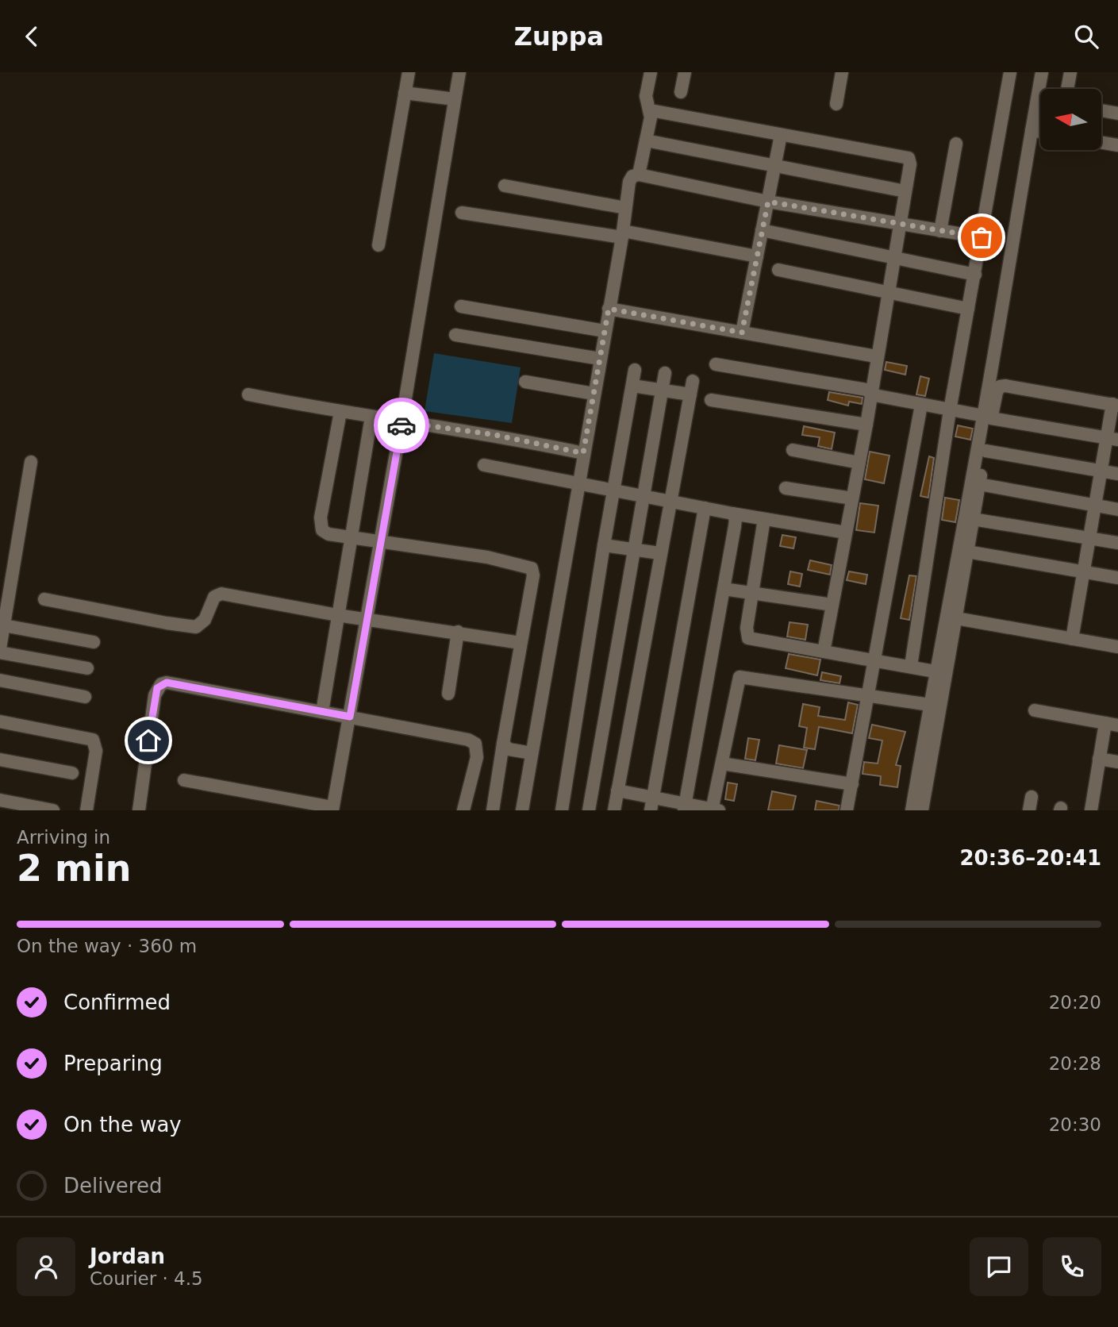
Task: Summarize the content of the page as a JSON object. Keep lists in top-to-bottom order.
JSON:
{
  "north": "left",
  "page": {
    "header": "Zuppa",
    "heading": ["2 min", "Arriving in", "20:36–20:41"],
    "panel": ["Jordan", "Courier · 4.5"],
    "bar": "On the way · 360 m",
    "list": [
      ["Confirmed", "20:20"],
      ["Preparing", "20:28"],
      ["On the way", "20:30"],
      "Delivered"
    ]
  }
}
